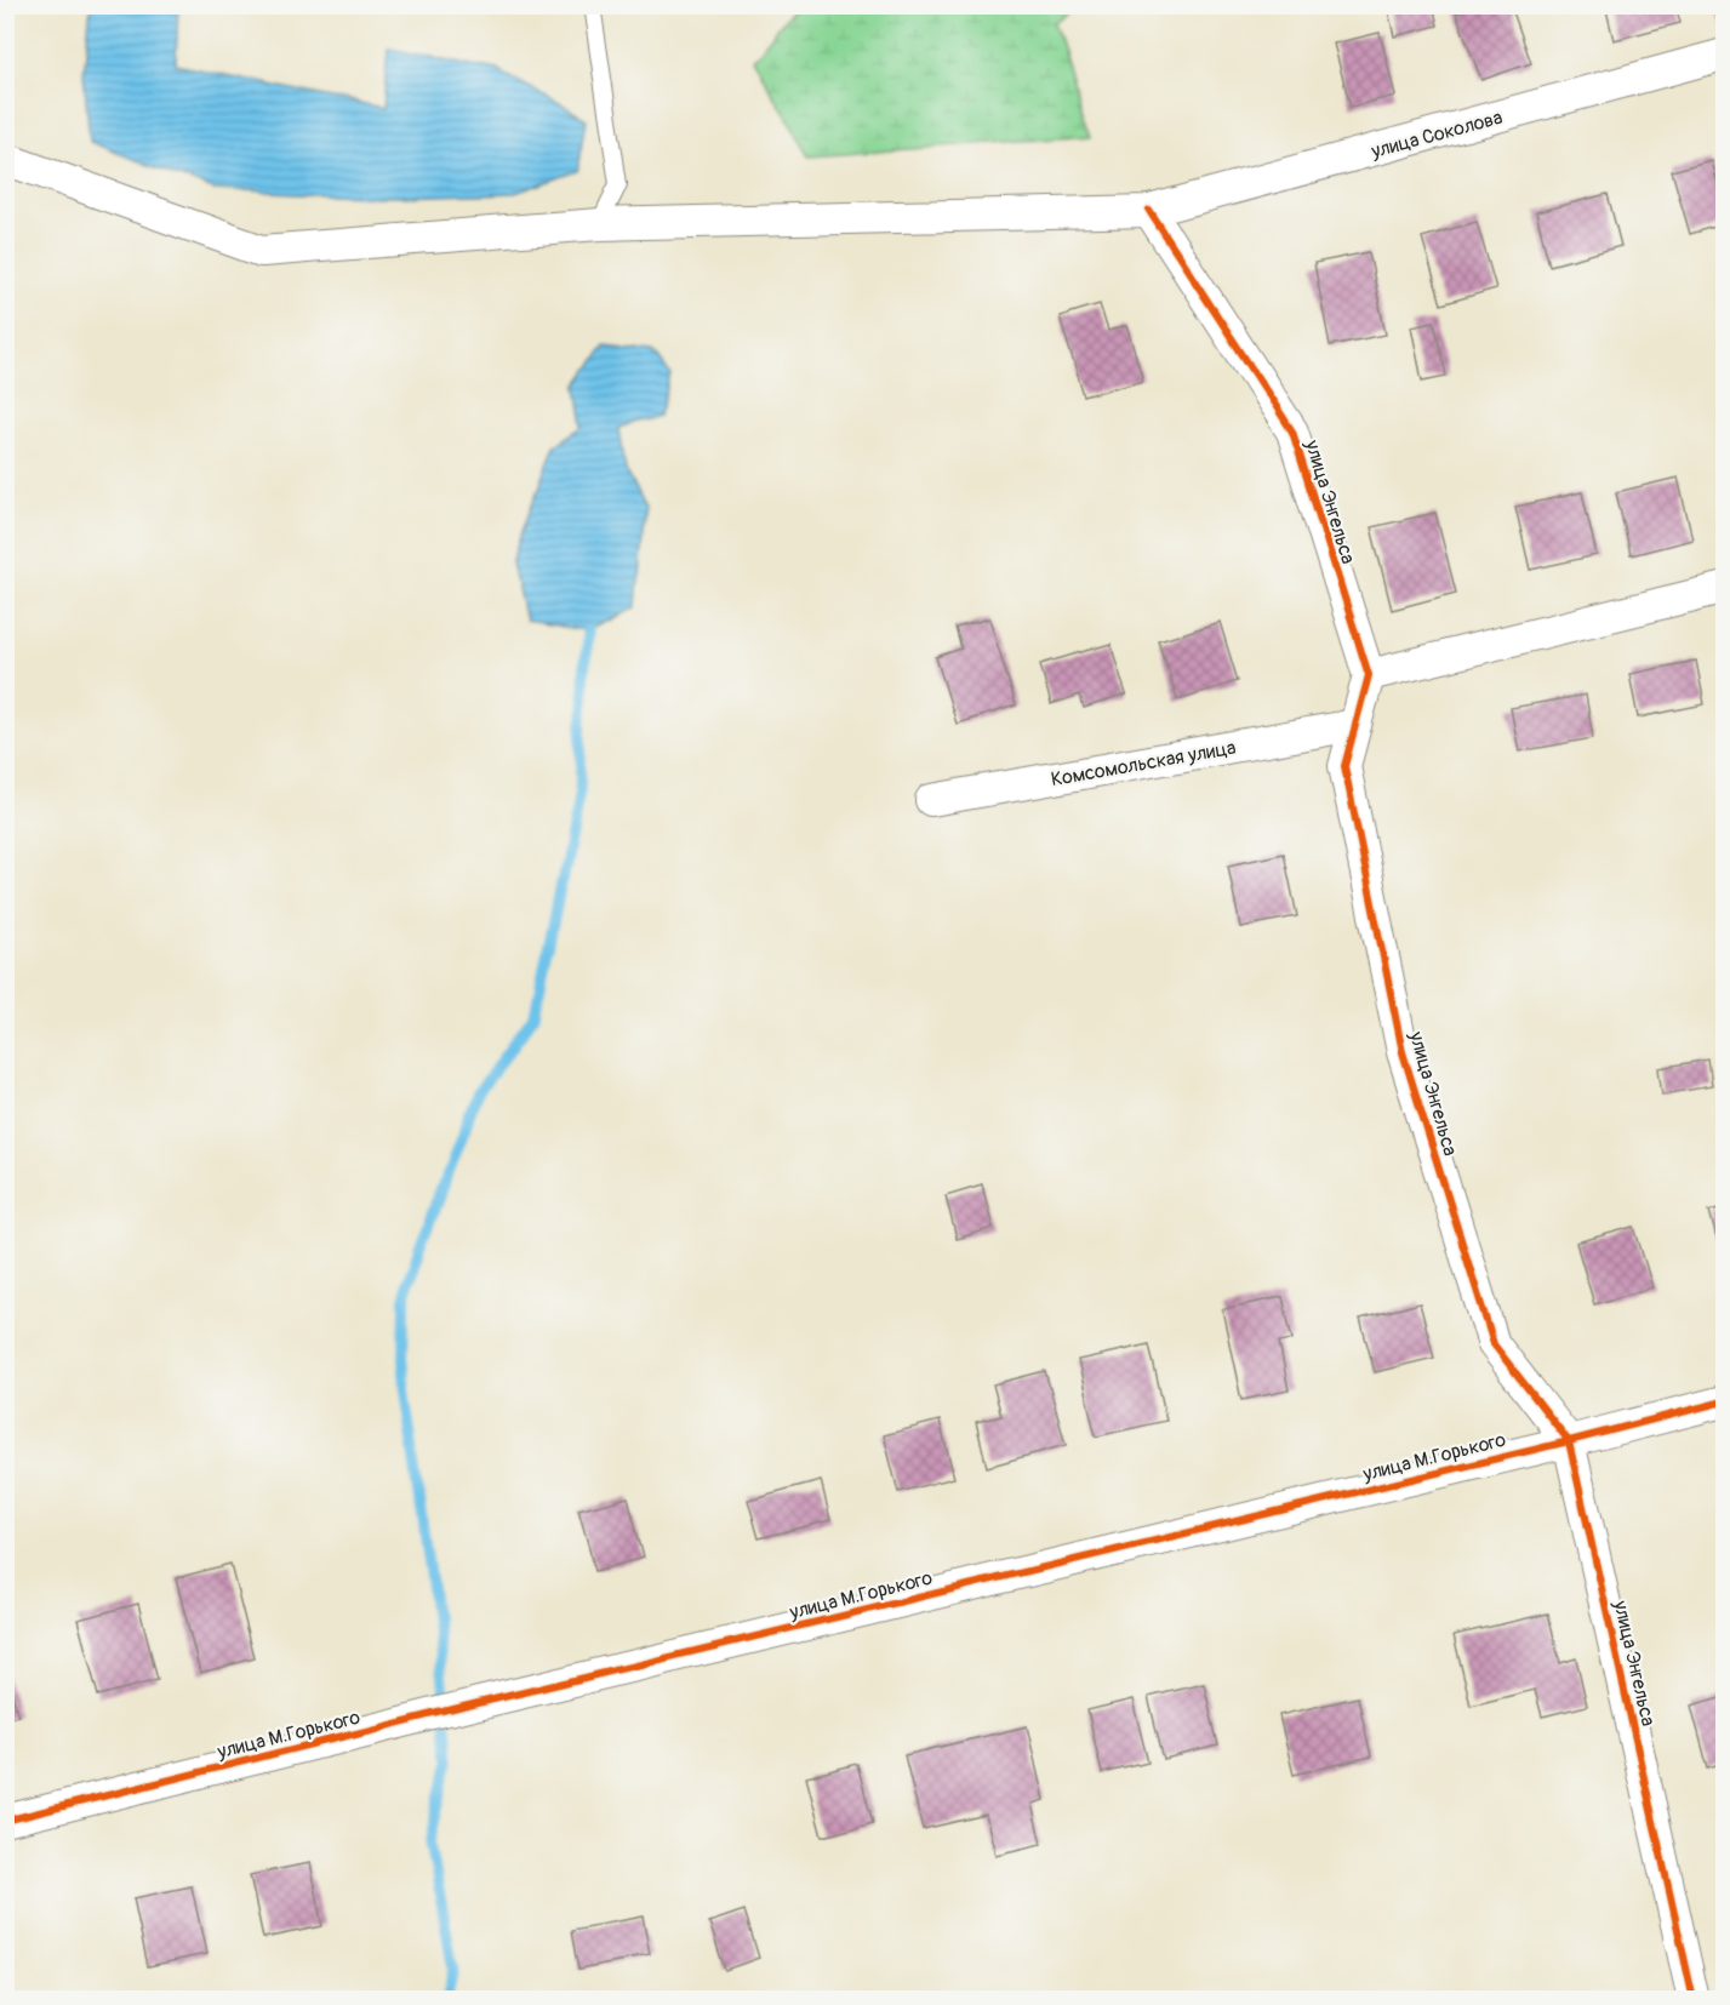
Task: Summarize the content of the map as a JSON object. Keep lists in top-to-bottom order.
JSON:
{
  "streets": {
    "street": [
      "улица Соколова",
      "улица Энгельса",
      "Комсомольская улица",
      "улица М.Горького"
    ]
  },
  "crossings": [
    ["улица Соколова", "улица Энгельса"],
    ["улица Энгельса", "Комсомольская улица"],
    ["улица Энгельса", "улица М.Горького"]
  ]
}
